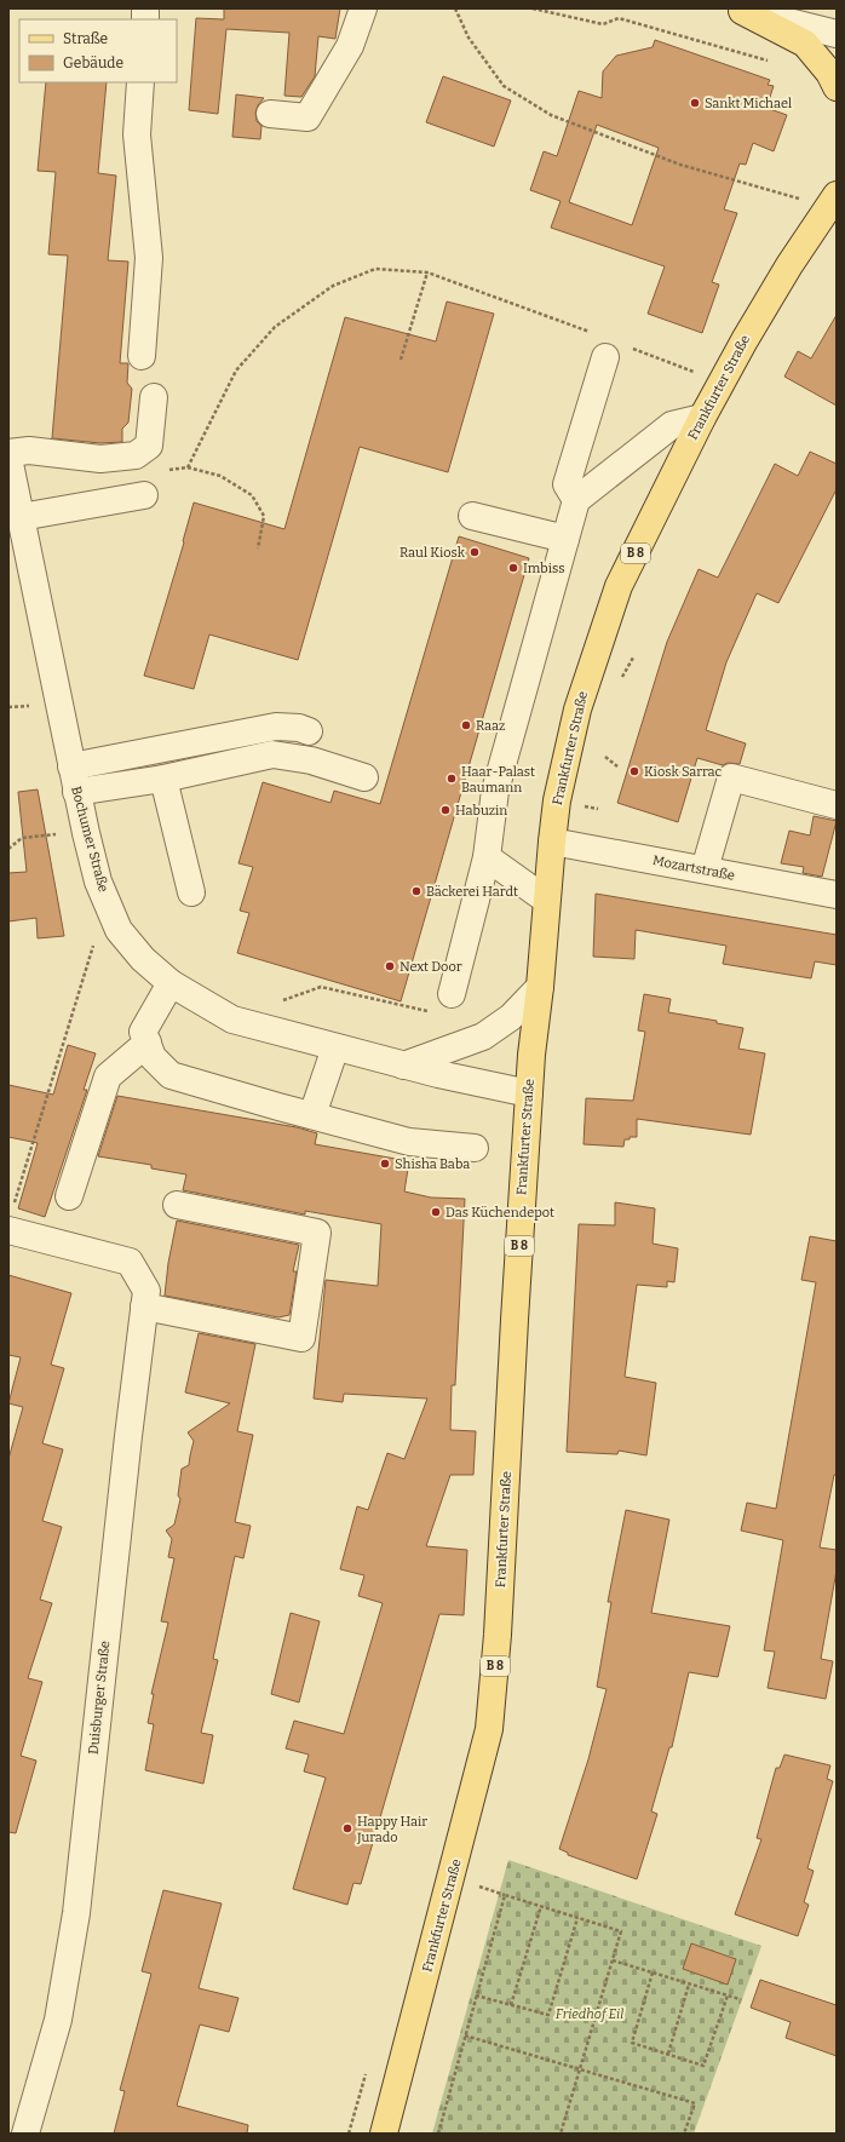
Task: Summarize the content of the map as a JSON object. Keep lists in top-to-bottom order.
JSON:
{
  "streets": {
    "main road": ["Frankfurter Straße", "B 8"],
    "street": ["Bochumer Straße", "Mozartstraße", "Duisburger Straße"]
  },
  "crossings": [
    ["Frankfurter Straße", "Bochumer Straße"],
    ["Frankfurter Straße", "Mozartstraße"]
  ],
  "parks": ["Friedhof Eil"],
  "places": [
    "Sankt Michael",
    "Raul Kiosk",
    "Imbiss",
    "Raaz",
    "Kiosk Sarrac",
    "Haar-Palast Baumann",
    "Habuzin",
    "Bäckerei Hardt",
    "Next Door",
    "Shisha Baba",
    "Das Küchendepot",
    "Happy Hair Jurado"
  ],
  "legend": ["Straße", "Gebäude"]
}
